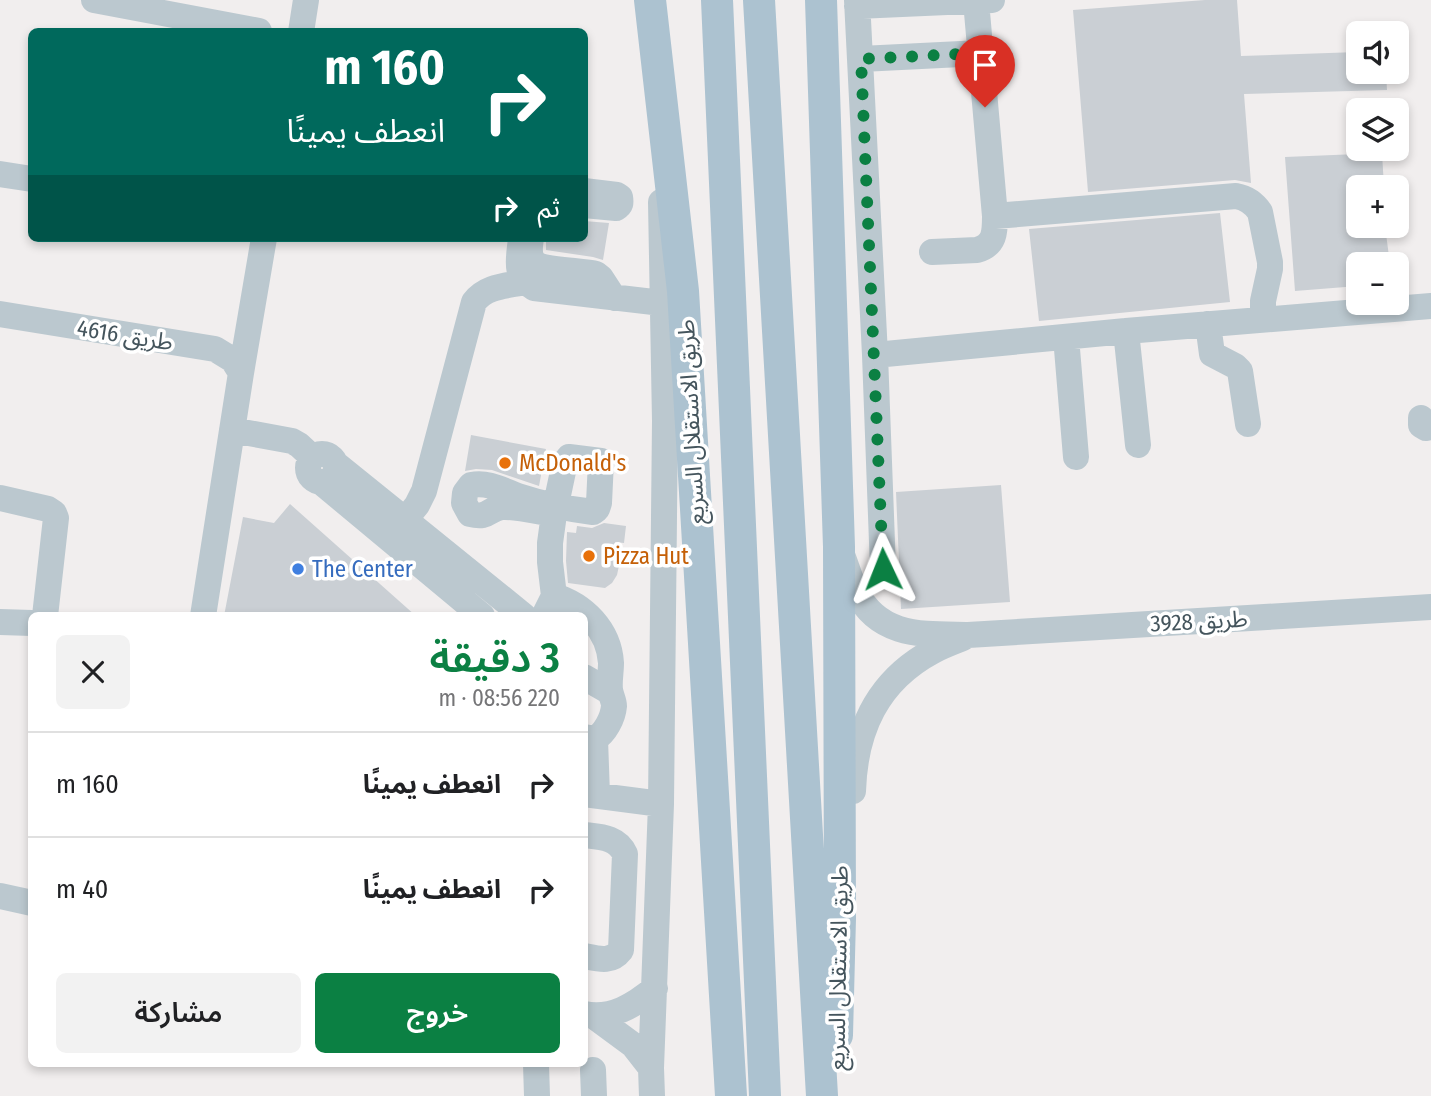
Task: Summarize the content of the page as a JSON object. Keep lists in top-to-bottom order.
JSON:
{
  "streets": {
    "main road": ["طريق الاستقلال السريع"],
    "street": ["طريق 4616", "طريق 3928"]
  },
  "crossings": [
    ["طريق الاستقلال السريع", "طريق 3928"]
  ],
  "places": ["McDonald's", "Pizza Hut", "The Center"],
  "page": {
    "map_buttons": ["+", "−"],
    "turn": ["160 m", "انعطف يمينًا"],
    "then": "ثم",
    "heading": ["3 دقيقة", "220 m · 08:56"],
    "list": [
      {
        "name": "انعطف يمينًا",
        "value": "160 m"
      },
      {
        "name": "انعطف يمينًا",
        "value": "40 m"
      }
    ],
    "buttons": ["خروج", "مشاركة"]
  }
}
